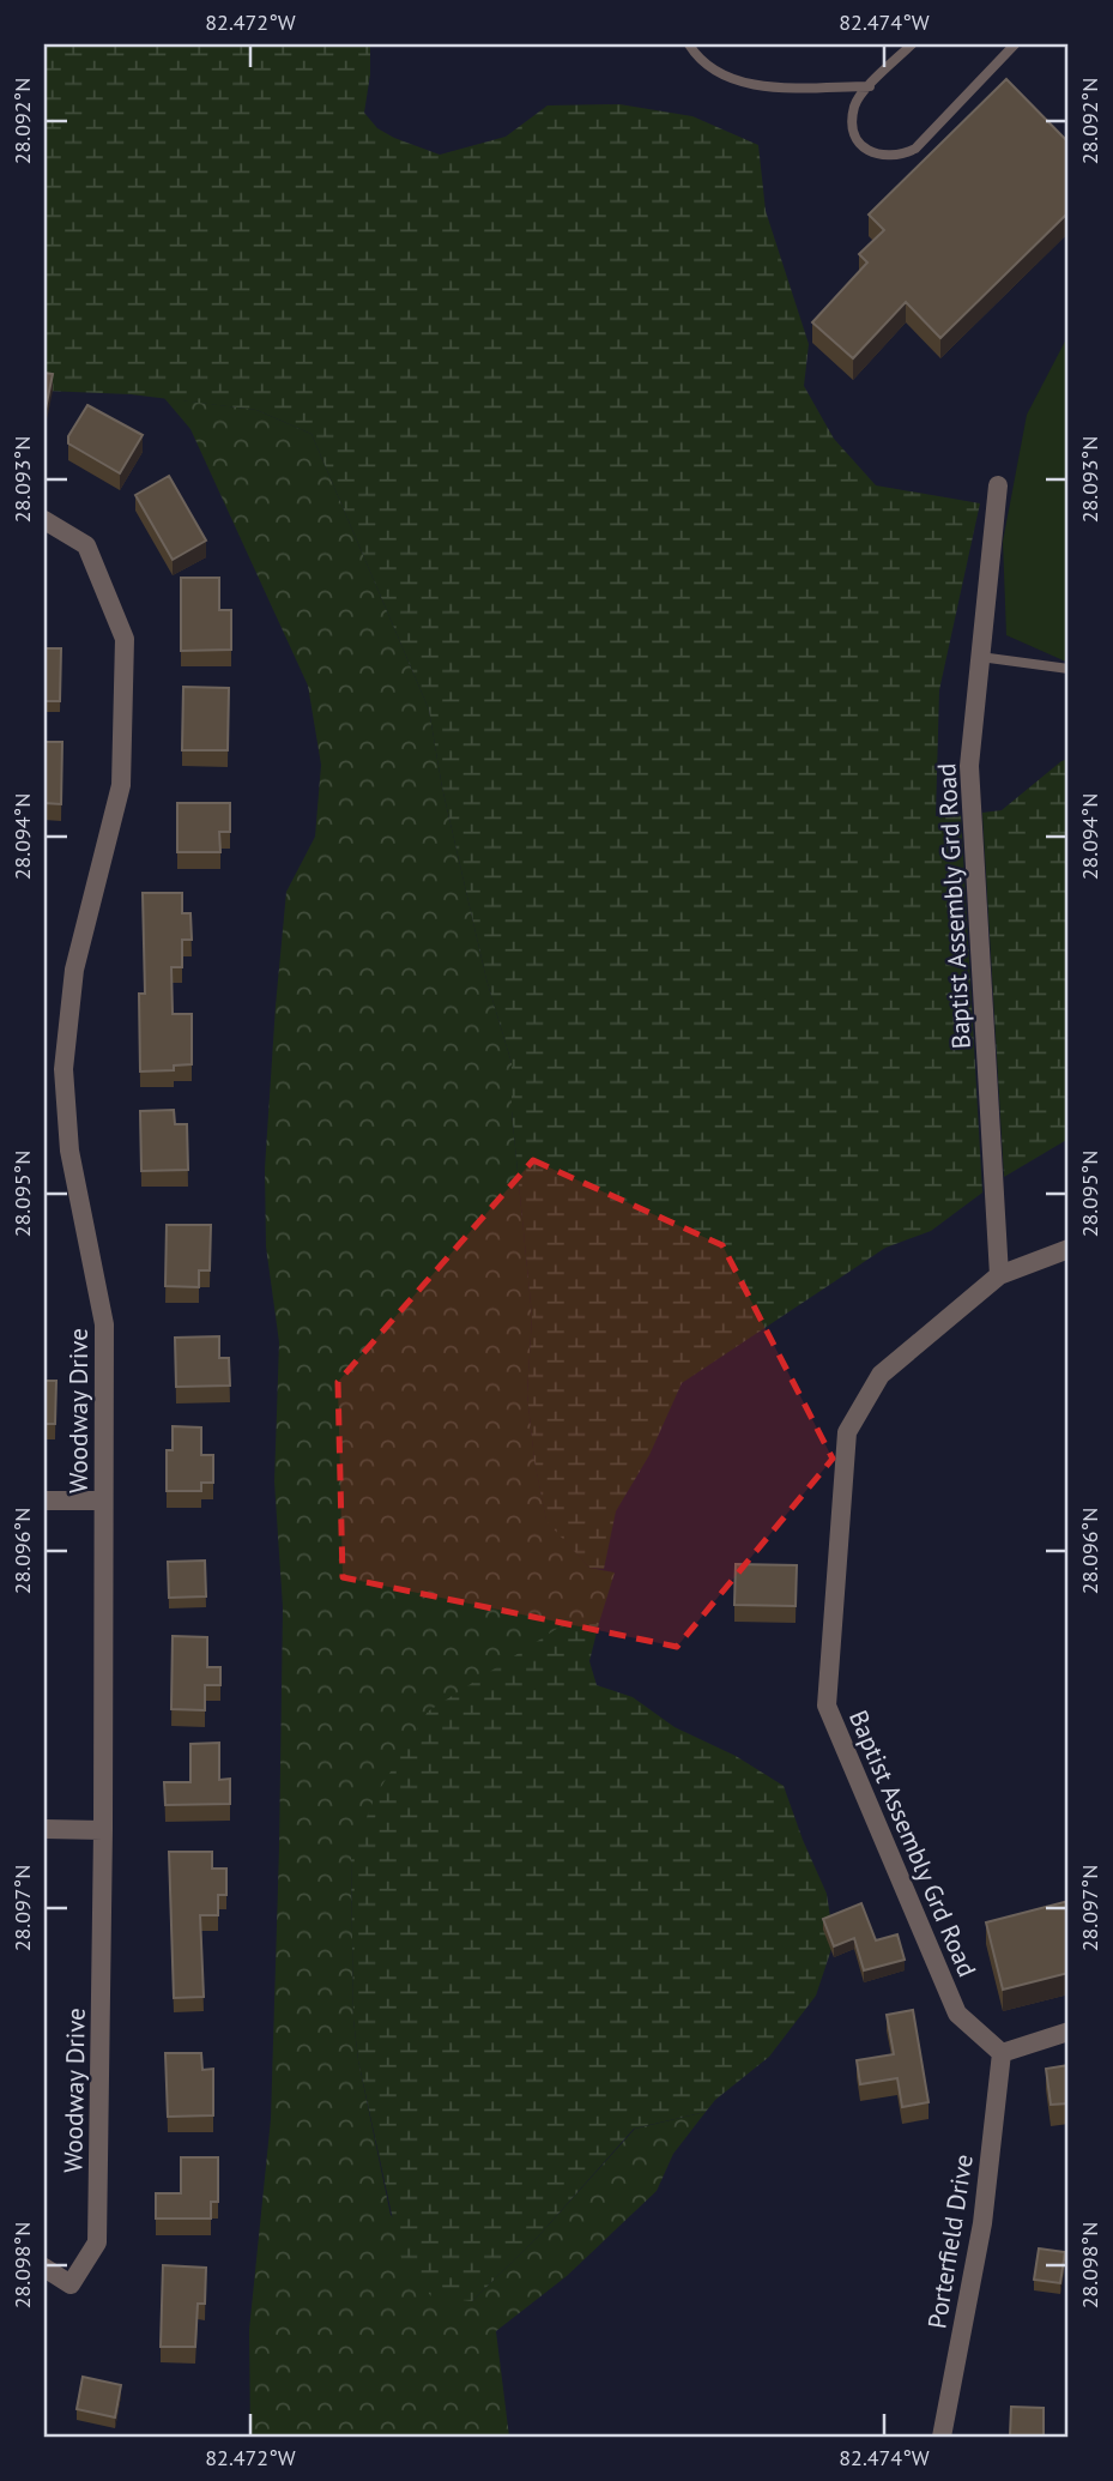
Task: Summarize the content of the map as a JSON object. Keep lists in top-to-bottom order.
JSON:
{
  "streets": {
    "street": ["Baptist Assembly Grd Road", "Woodway Drive", "Porterfield Drive"]
  },
  "crossings": [
    ["Baptist Assembly Grd Road", "Porterfield Drive"]
  ],
  "coordinates": [
    "82.472°W",
    "82.474°W",
    "28.092°N",
    "28.093°N",
    "28.094°N",
    "28.095°N",
    "28.096°N",
    "28.097°N",
    "28.098°N"
  ]
}
